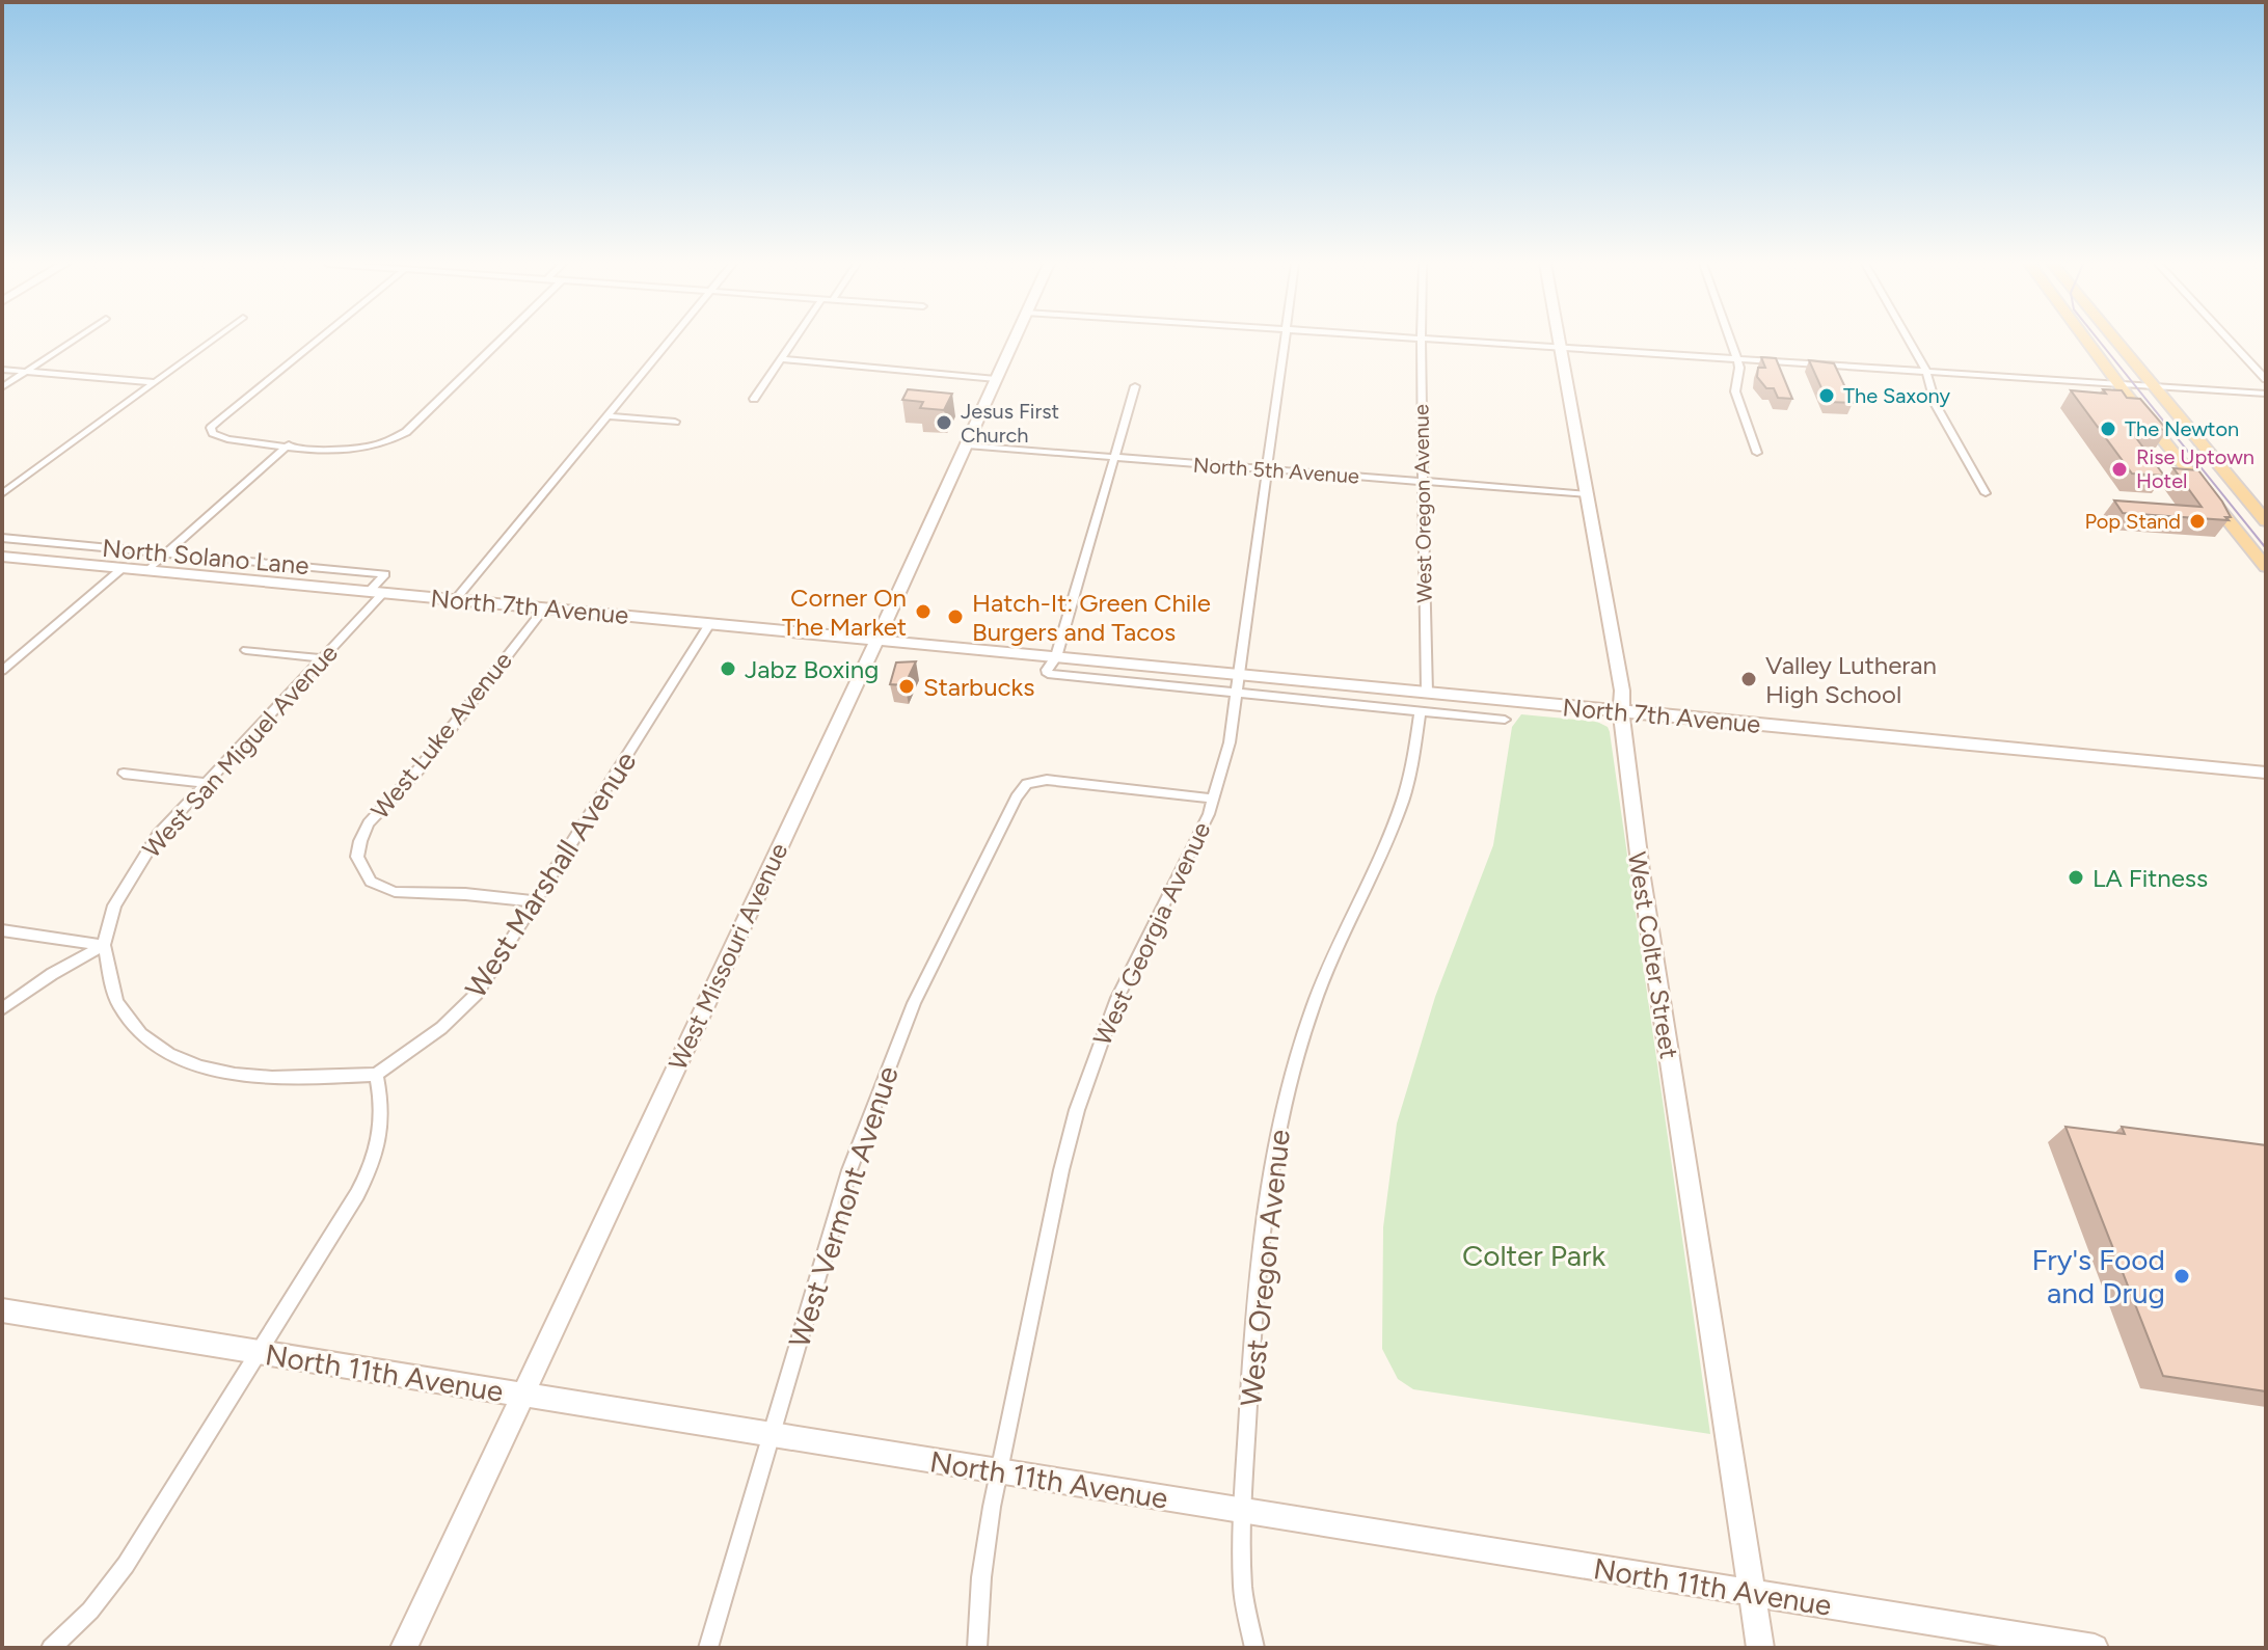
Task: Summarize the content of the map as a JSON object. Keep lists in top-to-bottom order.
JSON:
{
  "streets": {
    "street": [
      "North 5th Avenue",
      "West Oregon Avenue",
      "North Solano Lane",
      "North 7th Avenue",
      "West Luke Avenue",
      "West San Miguel Avenue",
      "West Marshall Avenue",
      "West Georgia Avenue",
      "West Colter Street",
      "West Missouri Avenue",
      "West Vermont Avenue",
      "North 11th Avenue"
    ]
  },
  "crossings": [
    ["North 5th Avenue", "West Oregon Avenue"],
    ["North 5th Avenue", "West Georgia Avenue"],
    ["North 5th Avenue", "West Colter Street"],
    ["North 5th Avenue", "West Missouri Avenue"],
    ["West Oregon Avenue", "North 7th Avenue"],
    ["West Oregon Avenue", "North 11th Avenue"],
    ["North Solano Lane", "North 7th Avenue"],
    ["North Solano Lane", "West San Miguel Avenue"],
    ["North 7th Avenue", "West Luke Avenue"],
    ["North 7th Avenue", "West San Miguel Avenue"],
    ["North 7th Avenue", "West Marshall Avenue"],
    ["North 7th Avenue", "West Georgia Avenue"],
    ["North 7th Avenue", "West Colter Street"],
    ["North 7th Avenue", "West Missouri Avenue"],
    ["West Luke Avenue", "West Marshall Avenue"],
    ["West Georgia Avenue", "West Vermont Avenue"],
    ["West Georgia Avenue", "North 11th Avenue"],
    ["West Colter Street", "North 11th Avenue"],
    ["West Missouri Avenue", "North 11th Avenue"],
    ["West Vermont Avenue", "North 11th Avenue"]
  ],
  "parks": ["Colter Park"],
  "places": [
    "The Saxony",
    "Jesus First Church",
    "The Newton",
    "Rise Uptown Hotel",
    "Pop Stand",
    "Corner On The Market",
    "Hatch-It: Green Chile Burgers and Tacos",
    "Jabz Boxing",
    "Valley Lutheran High School",
    "Starbucks",
    "LA Fitness",
    "Fry's Food and Drug"
  ]
}
